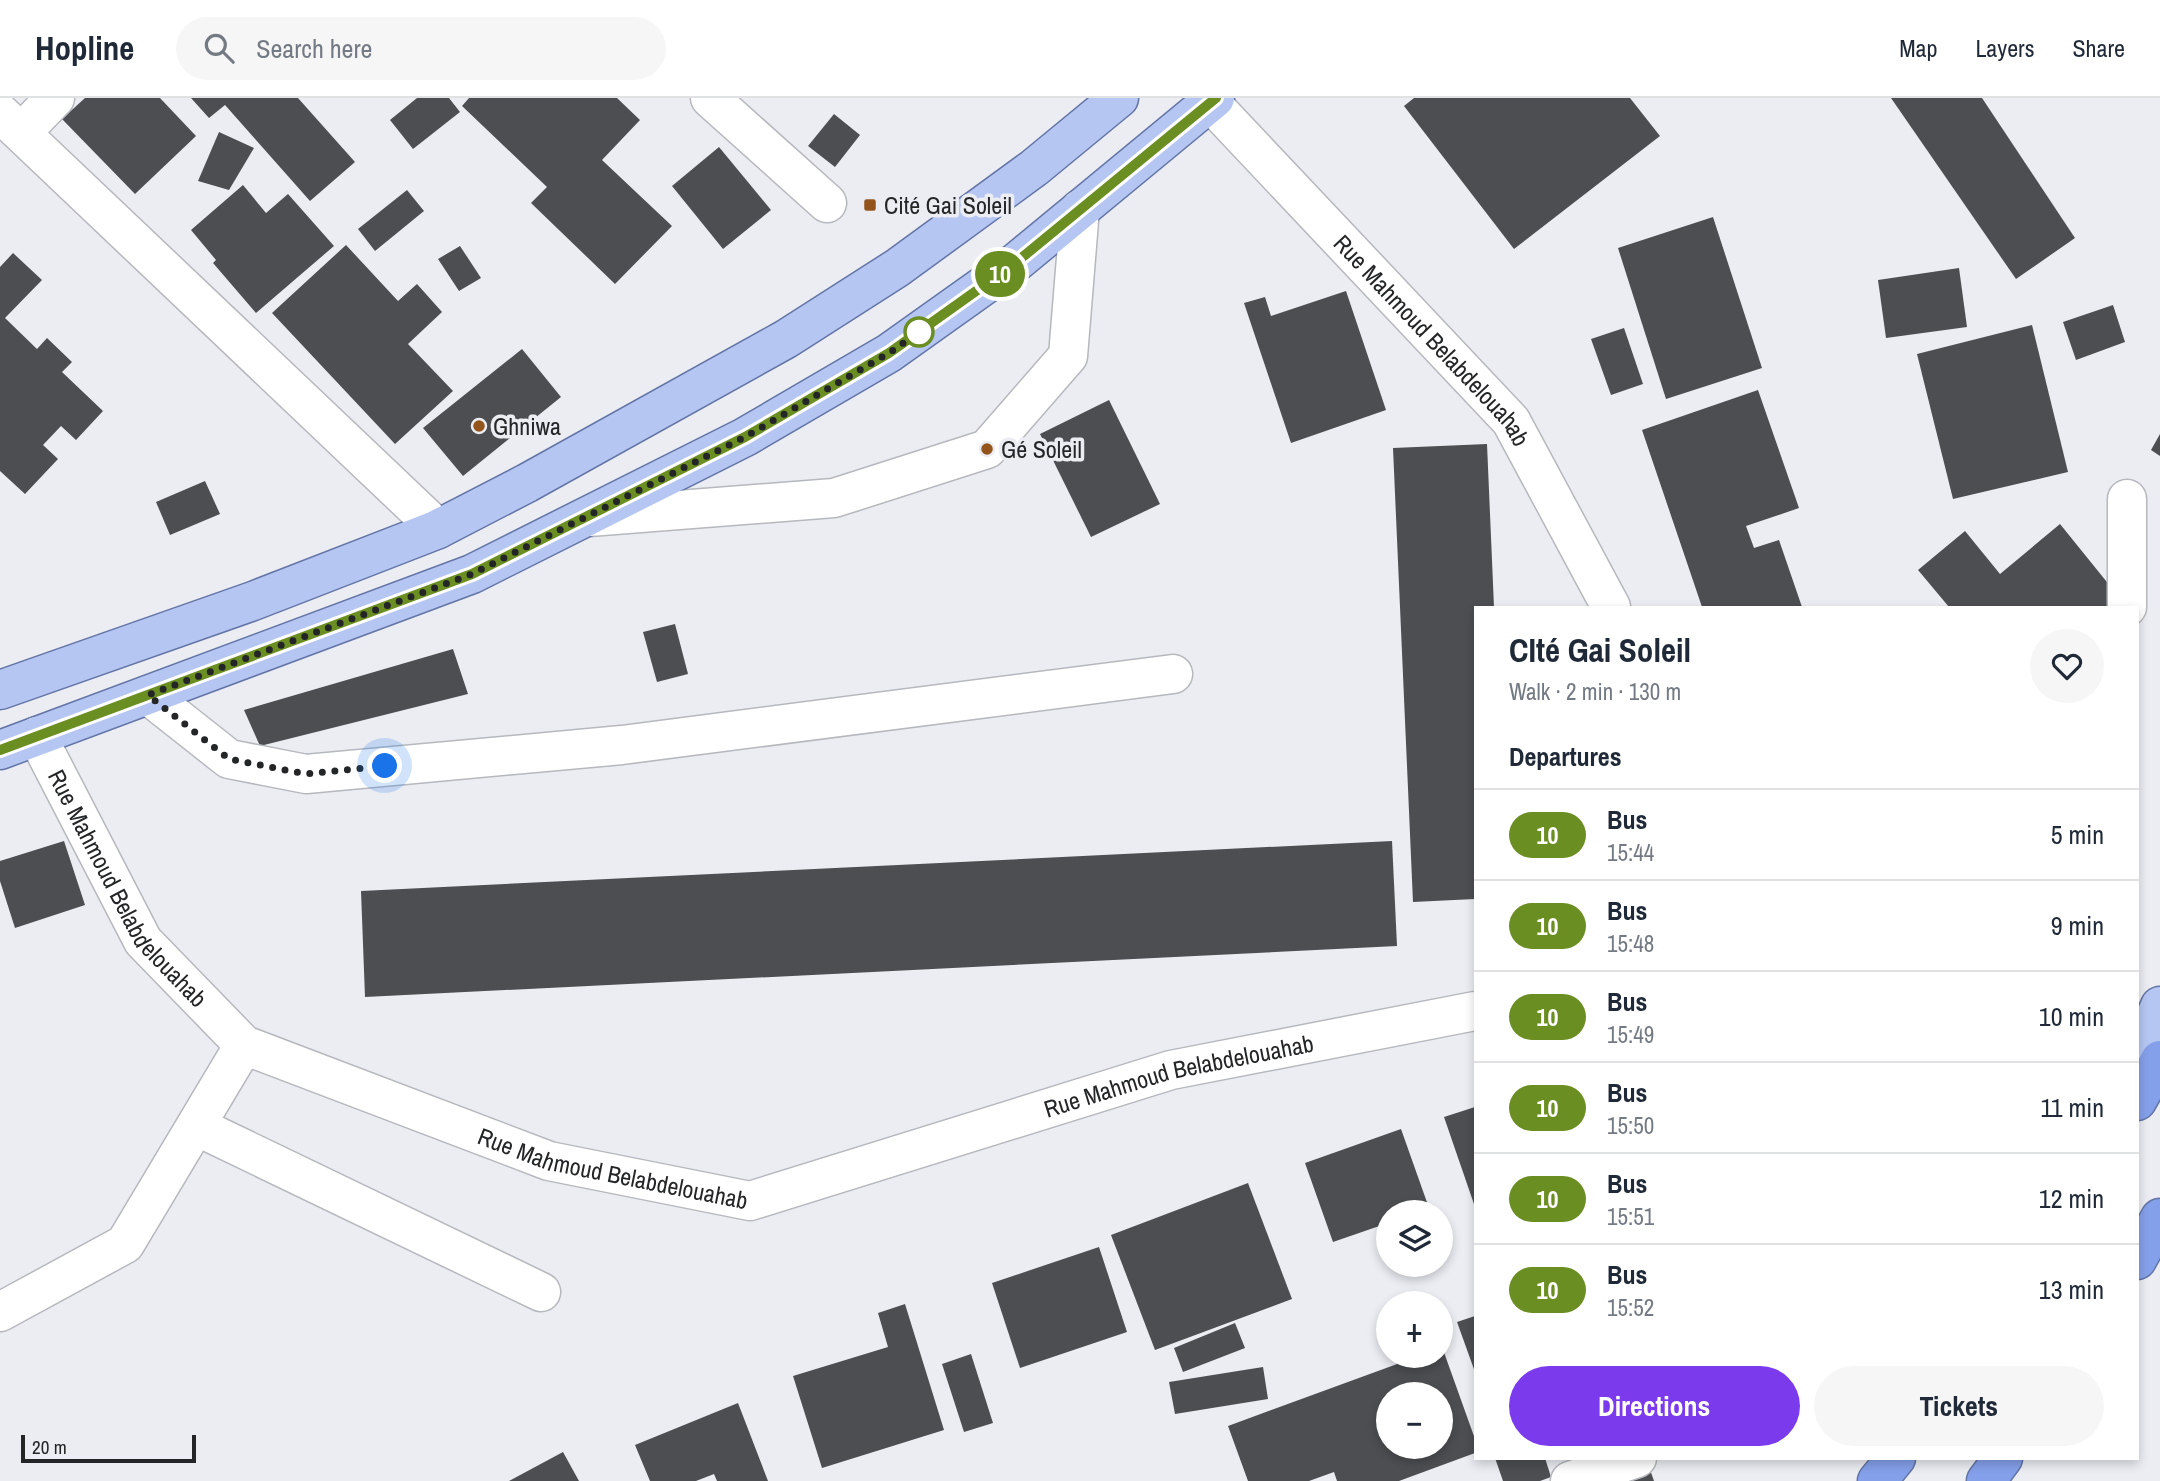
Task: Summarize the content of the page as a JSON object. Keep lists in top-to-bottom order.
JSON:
{
  "streets": {
    "street": ["Rue Mahmoud Belabdelouahab"]
  },
  "places": {
    "transit": ["Cité Gai Soleil"],
    "other": ["Ghniwa", "Gé Soleil"]
  },
  "lines": ["bus line 10"],
  "scale_bar": "20 m",
  "page": {
    "header": "Hopline",
    "search": "Search here",
    "nav": ["Map", "Layers", "Share"],
    "on_map": "10",
    "heading": [
      ["CIté Gai Soleil", "Walk · 2 min · 130 m"],
      "Departures"
    ],
    "list": [
      {
        "mark": "10",
        "name": "Bus",
        "note": "15:44",
        "value": "5 min"
      },
      {
        "mark": "10",
        "name": "Bus",
        "note": "15:48",
        "value": "9 min"
      },
      {
        "mark": "10",
        "name": "Bus",
        "note": "15:49",
        "value": "10 min"
      },
      {
        "mark": "10",
        "name": "Bus",
        "note": "15:50",
        "value": "11 min"
      },
      {
        "mark": "10",
        "name": "Bus",
        "note": "15:51",
        "value": "12 min"
      },
      {
        "mark": "10",
        "name": "Bus",
        "note": "15:52",
        "value": "13 min"
      }
    ],
    "map_buttons": ["+", "−"],
    "buttons": ["Directions", "Tickets"],
    "scale": "20 m"
  }
}
